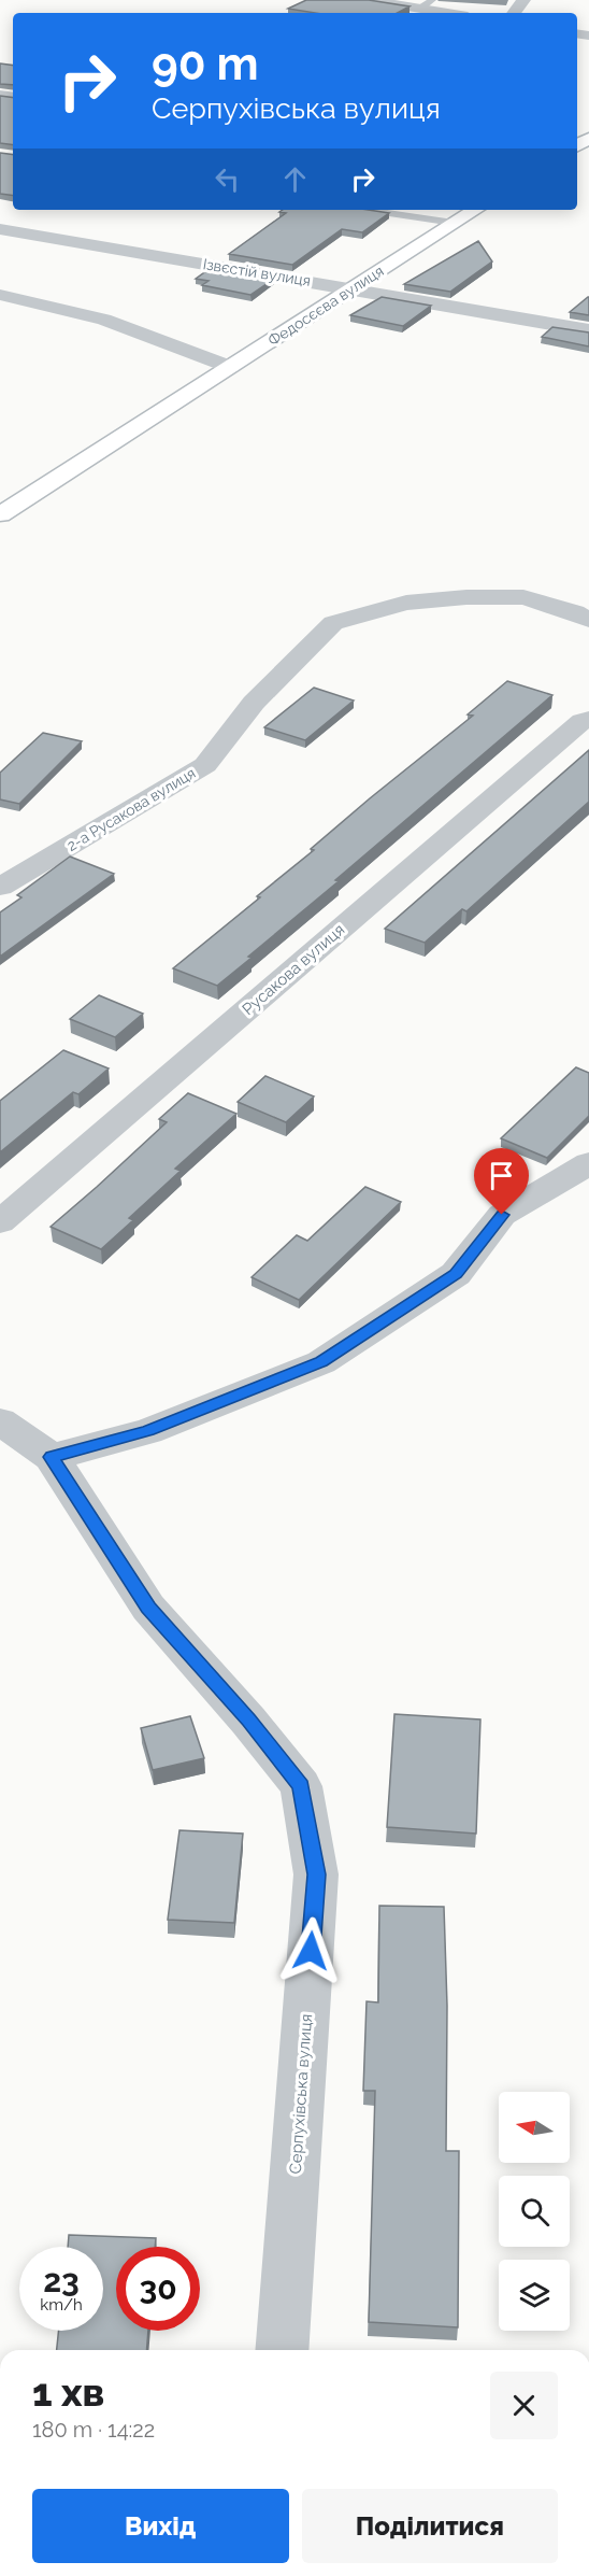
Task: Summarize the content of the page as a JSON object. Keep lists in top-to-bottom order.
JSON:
{
  "streets": {
    "main road": ["Федосєєва вулиця"],
    "street": [
      "Ізвєстій вулиця",
      "2-а Русакова вулиця",
      "Русакова вулиця",
      "Серпухівська вулиця"
    ]
  },
  "crossings": [
    ["Ізвєстій вулиця", "Федосєєва вулиця"]
  ],
  "north": "left",
  "page": {
    "turn": ["90 m", "Серпухівська вулиця"],
    "speed": "23 km/h",
    "limit": "30",
    "heading": ["1 хв", "180 m · 14:22"],
    "buttons": ["Вихід", "Поділитися"]
  }
}
